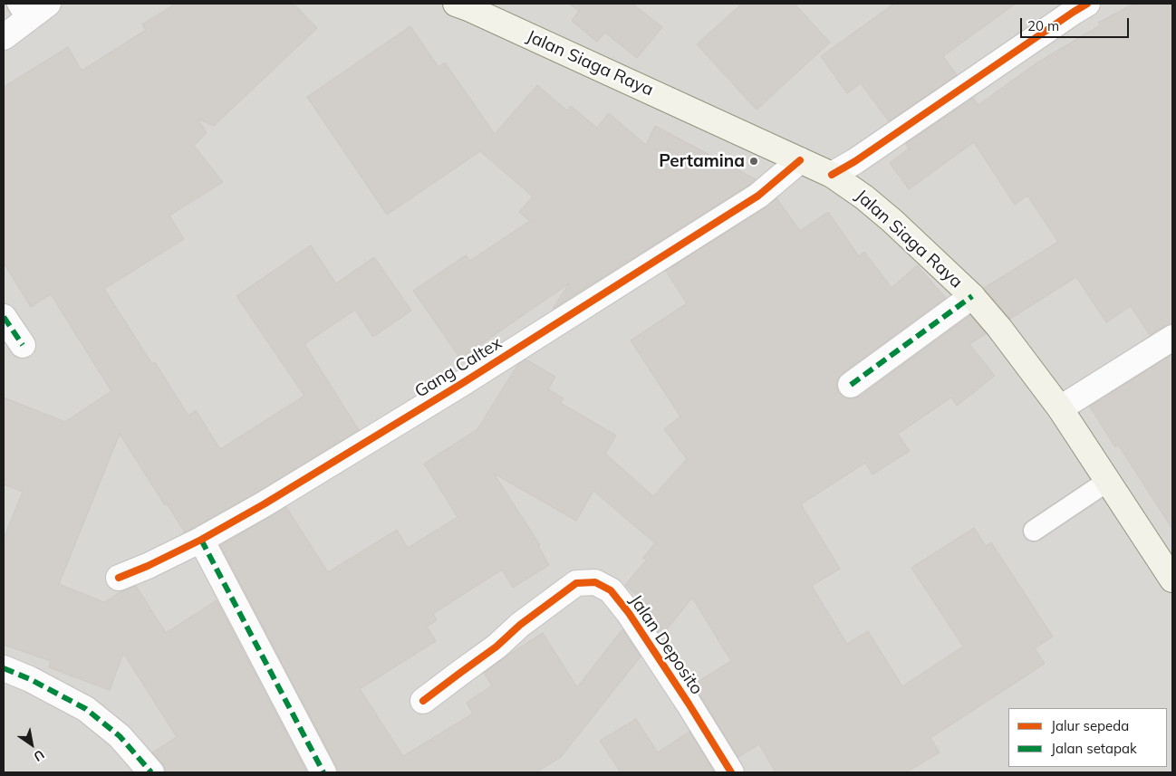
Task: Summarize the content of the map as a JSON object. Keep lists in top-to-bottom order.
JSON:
{
  "streets": {
    "main road": ["Jalan Siaga Raya"],
    "street": ["Gang Caltex", "Jalan Deposito"]
  },
  "crossings": [
    ["Jalan Siaga Raya", "Gang Caltex"]
  ],
  "places": ["Pertamina"],
  "legend": ["Jalur sepeda", "Jalan setapak"],
  "scale_bar": "20 m",
  "north": "bottom right"
}
